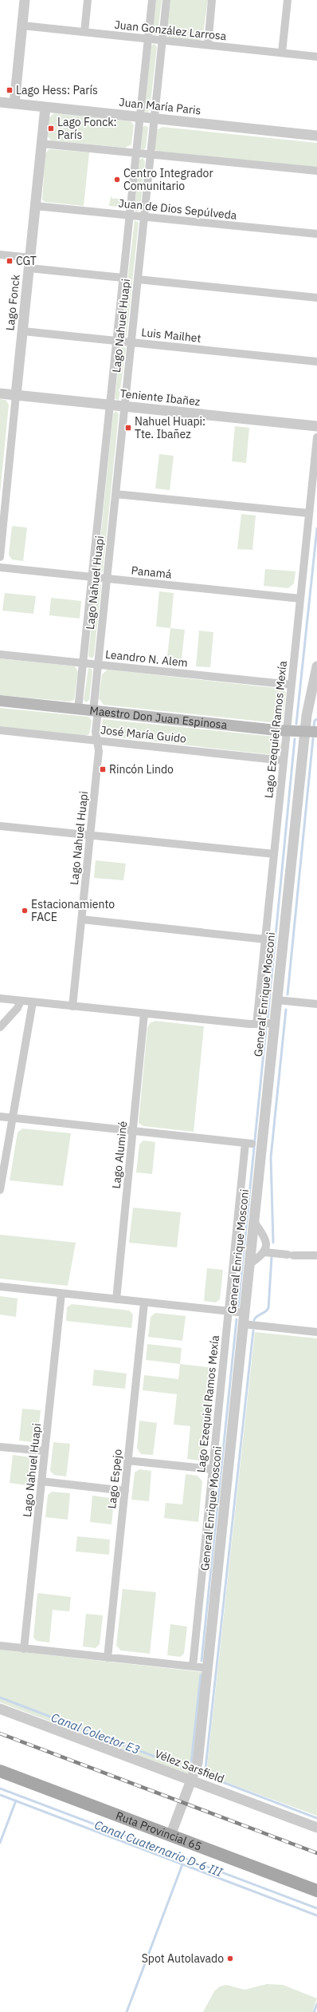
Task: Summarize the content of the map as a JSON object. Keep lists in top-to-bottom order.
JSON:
{
  "streets": {
    "main road": ["Maestro Don Juan Espinosa", "Ruta Provincial 65"],
    "street": [
      "Juan González Larrosa",
      "Juan María Paris",
      "Juan de Dios Sepúlveda",
      "Lago Fonck",
      "Lago Nahuel Huapi",
      "Luis Mailhet",
      "Teniente Ibañez",
      "Panamá",
      "Leandro N. Alem",
      "Lago Ezequiel Ramos Mexía",
      "José María Guido",
      "General Enrique Mosconi",
      "Lago Aluminé",
      "Lago Espejo",
      "Vélez Sarsfield"
    ]
  },
  "crossings": [
    ["Juan González Larrosa", "Lago Nahuel Huapi"],
    ["Juan María Paris", "Lago Fonck"],
    ["Juan María Paris", "Lago Nahuel Huapi"],
    ["Juan de Dios Sepúlveda", "Lago Fonck"],
    ["Juan de Dios Sepúlveda", "Lago Nahuel Huapi"],
    ["Lago Fonck", "Luis Mailhet"],
    ["Lago Fonck", "Teniente Ibañez"],
    ["Lago Nahuel Huapi", "Luis Mailhet"],
    ["Lago Nahuel Huapi", "Teniente Ibañez"],
    ["Lago Nahuel Huapi", "Panamá"],
    ["Lago Nahuel Huapi", "Leandro N. Alem"],
    ["Lago Nahuel Huapi", "Maestro Don Juan Espinosa"],
    ["Lago Nahuel Huapi", "José María Guido"],
    ["Panamá", "Lago Ezequiel Ramos Mexía"],
    ["Leandro N. Alem", "Lago Ezequiel Ramos Mexía"],
    ["Maestro Don Juan Espinosa", "Lago Ezequiel Ramos Mexía"],
    ["Maestro Don Juan Espinosa", "General Enrique Mosconi"],
    ["Lago Ezequiel Ramos Mexía", "José María Guido"],
    ["Lago Ezequiel Ramos Mexía", "Lago Aluminé"],
    ["General Enrique Mosconi", "Vélez Sarsfield"],
    ["General Enrique Mosconi", "Ruta Provincial 65"]
  ],
  "water": ["Canal Colector E3", "Canal Cuaternario D-6 III"],
  "places": {
    "transit": [
      "Lago Hess: París",
      "Lago Fonck: París",
      "CGT",
      "Nahuel Huapi: Tte. Ibañez",
      "Rincón Lindo"
    ],
    "other": ["Centro Integrador Comunitario", "Estacionamiento FACE", "Spot Autolavado"]
  }
}
